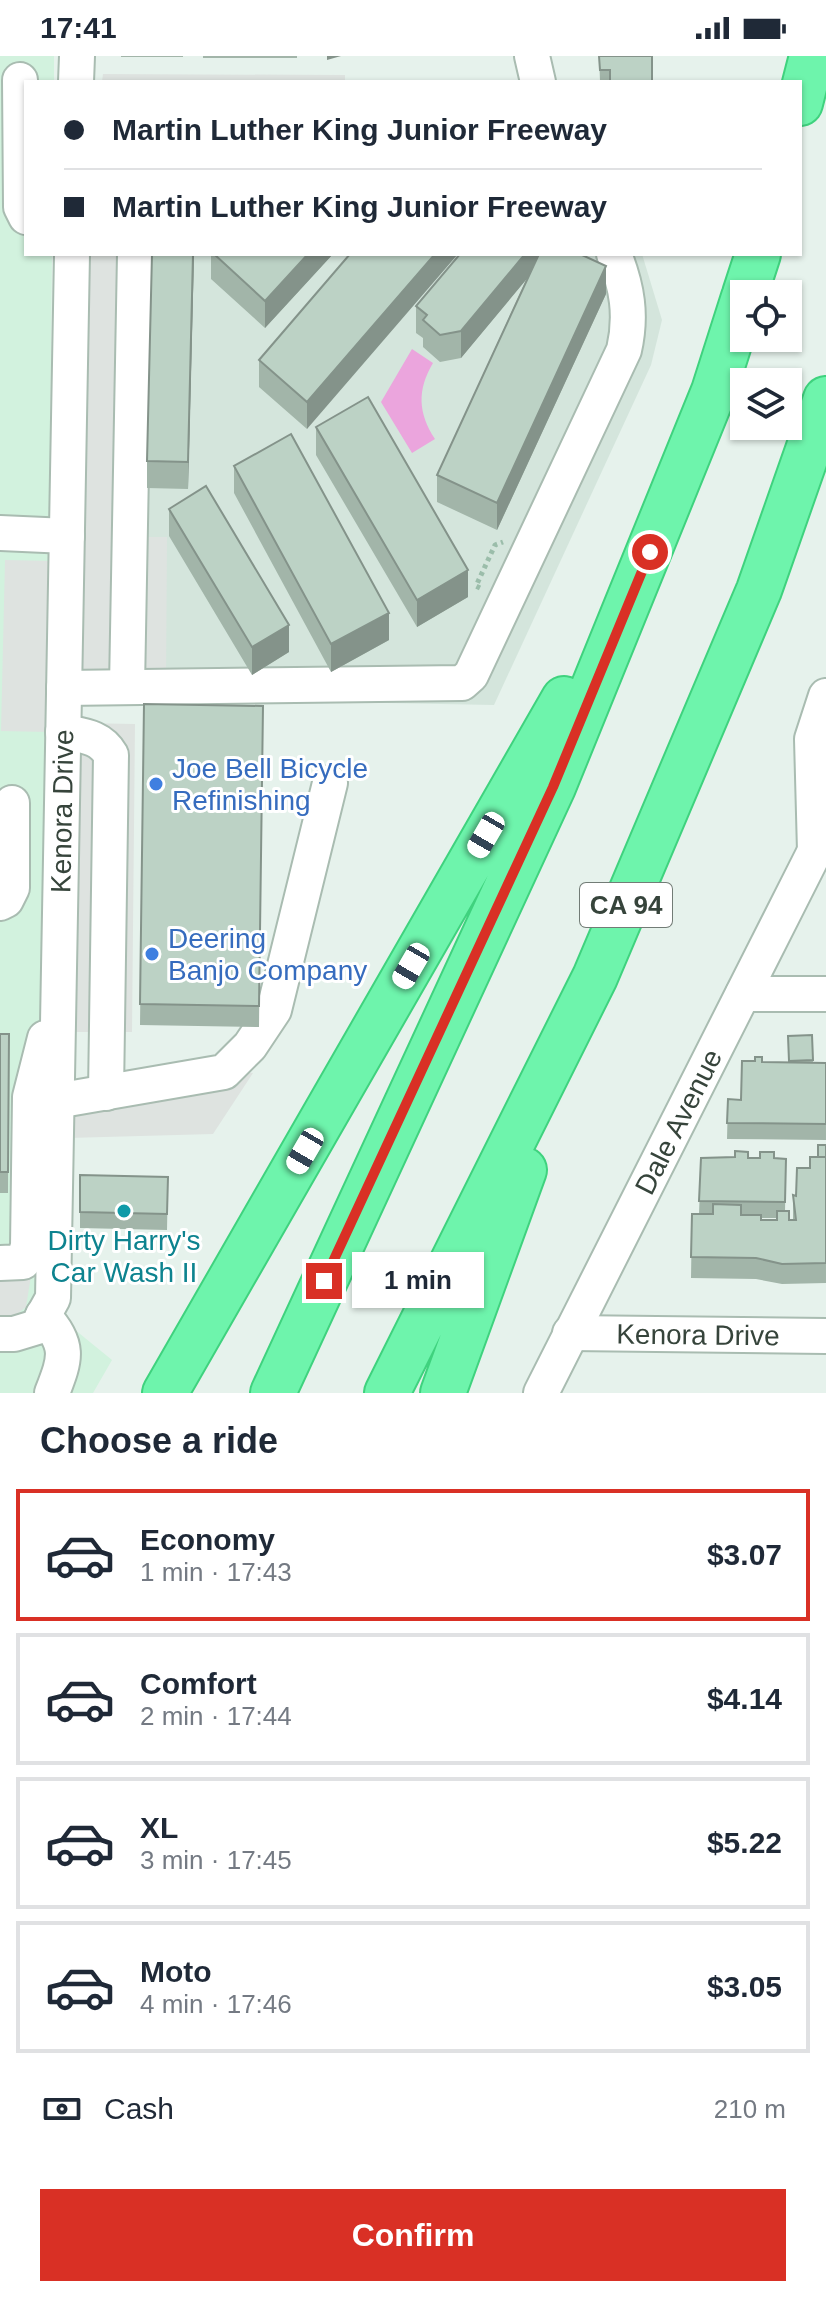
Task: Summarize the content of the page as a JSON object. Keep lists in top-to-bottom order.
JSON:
{
  "streets": {
    "highway": ["CA 94"],
    "street": ["Kenora Drive", "Dale Avenue"]
  },
  "crossings": [
    ["Kenora Drive", "Dale Avenue"]
  ],
  "places": ["Joe Bell Bicycle Refinishing", "Deering Banjo Company", "Dirty Harry's Car Wash II"],
  "page": {
    "status": "17:41",
    "banner": ["Martin Luther King Junior Freeway", "Martin Luther King Junior Freeway"],
    "bubble": "1 min",
    "heading": "Choose a ride",
    "list": [
      {
        "name": "Economy",
        "note": "1 min · 17:43",
        "value": "$3.07"
      },
      {
        "name": "Comfort",
        "note": "2 min · 17:44",
        "value": "$4.14"
      },
      {
        "name": "XL",
        "note": "3 min · 17:45",
        "value": "$5.22"
      },
      {
        "name": "Moto",
        "note": "4 min · 17:46",
        "value": "$3.05"
      }
    ],
    "pay": ["Cash", "210 m"],
    "buttons": "Confirm"
  }
}
